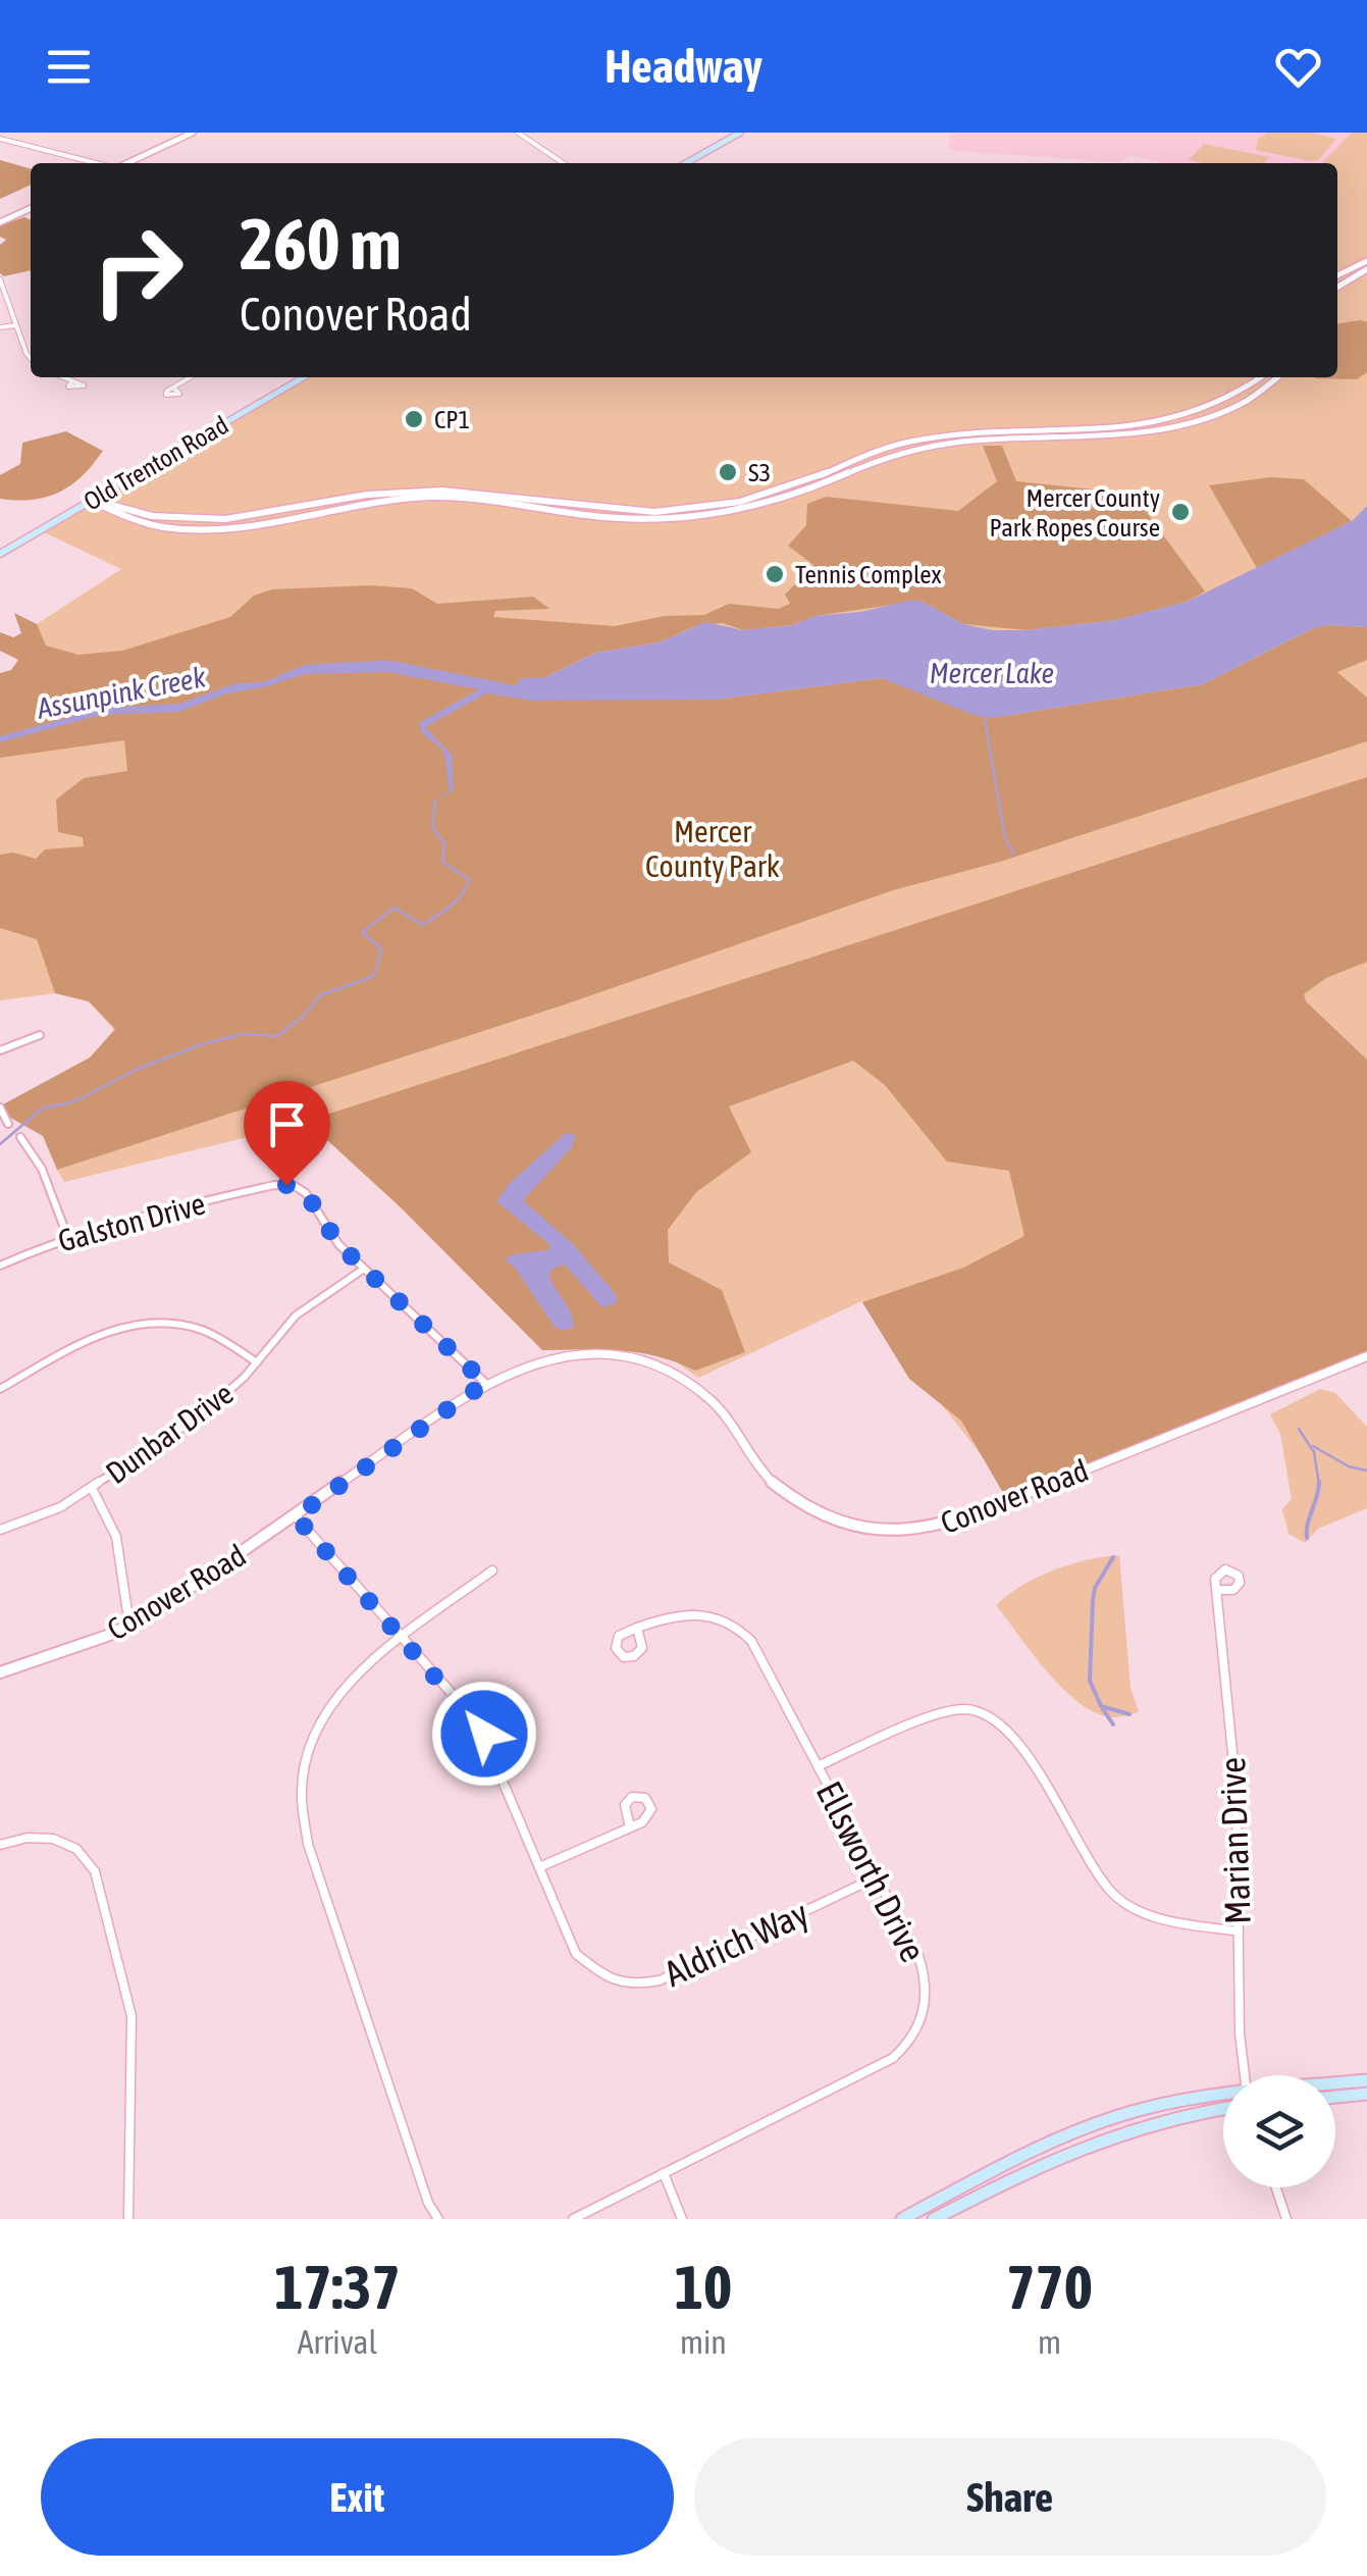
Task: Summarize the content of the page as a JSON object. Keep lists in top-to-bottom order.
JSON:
{
  "streets": {
    "main road": ["Old Trenton Road"],
    "street": [
      "Galston Drive",
      "Dunbar Drive",
      "Conover Road",
      "Marian Drive",
      "Ellsworth Drive",
      "Aldrich Way"
    ]
  },
  "crossings": [
    ["Galston Drive", "Dunbar Drive"],
    ["Galston Drive", "Conover Road"],
    ["Conover Road", "Aldrich Way"],
    ["Ellsworth Drive", "Aldrich Way"]
  ],
  "water": ["Mercer Lake", "Assunpink Creek"],
  "parks": ["Mercer County Park"],
  "places": [
    "CP1",
    "S3",
    "Mercer County Park Ropes Course",
    "Tennis Complex"
  ],
  "page": {
    "header": "Headway",
    "turn": ["260 m", "Conover Road"],
    "eta": [
      "17:37",
      "Arrival",
      "10",
      "min",
      "770",
      "m"
    ],
    "buttons": ["Exit", "Share"]
  }
}
